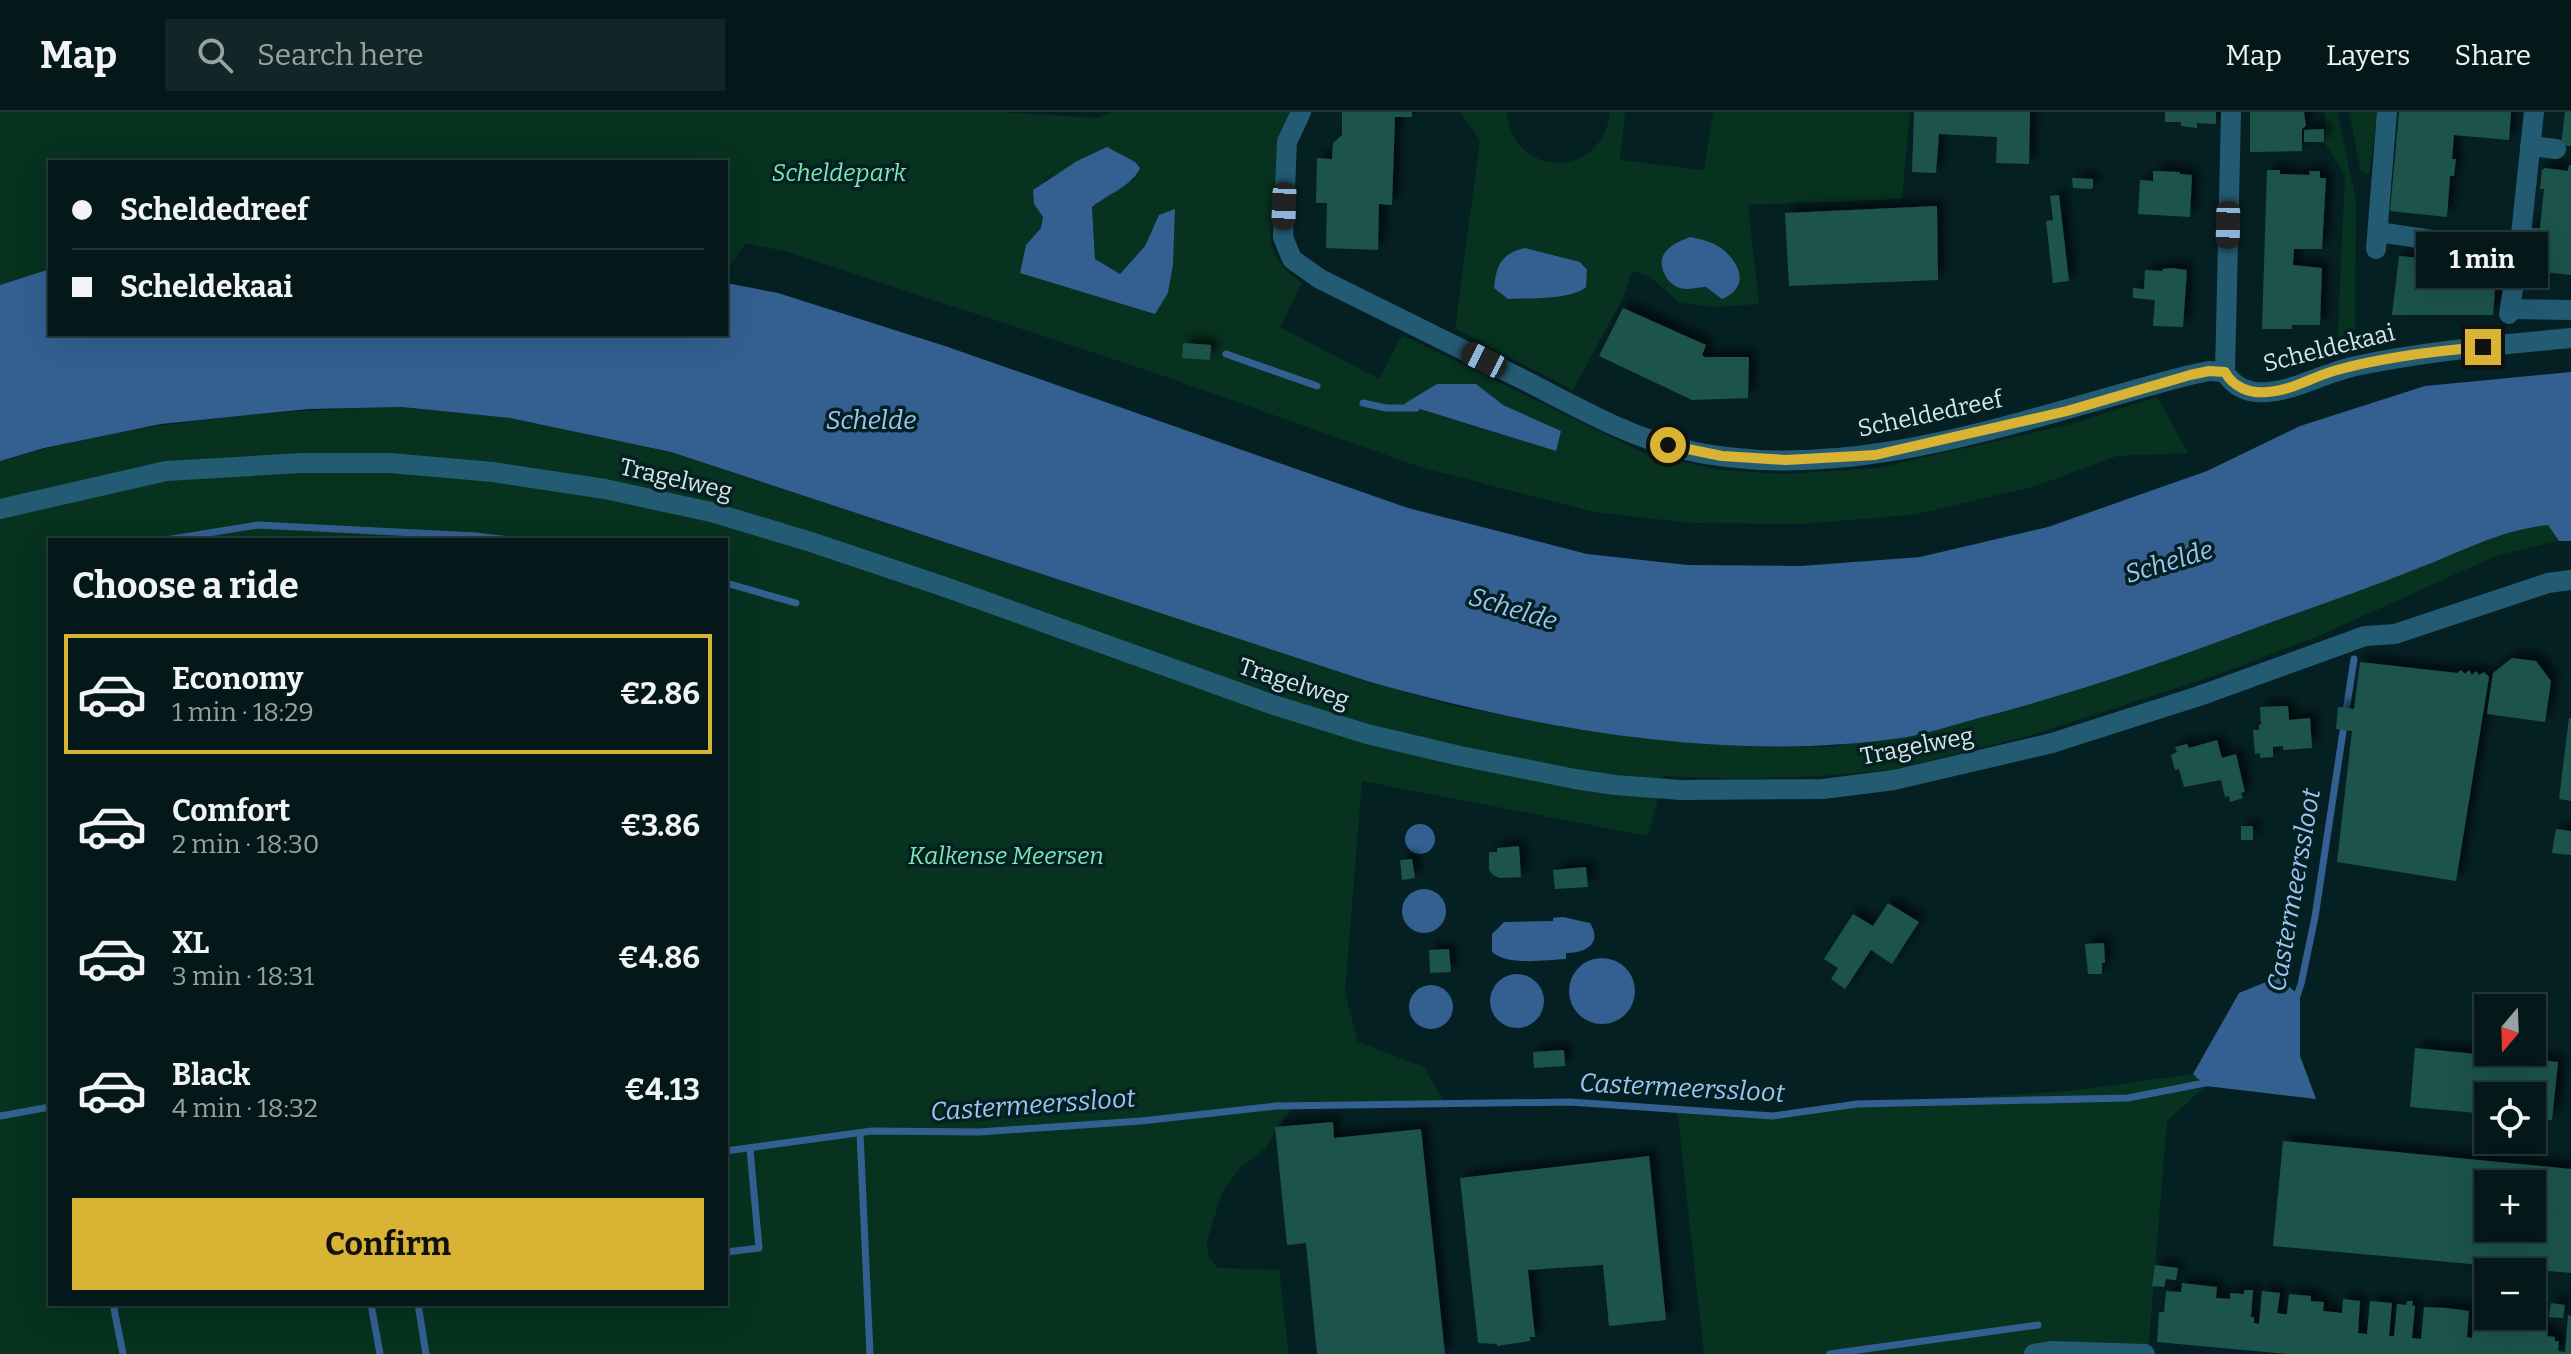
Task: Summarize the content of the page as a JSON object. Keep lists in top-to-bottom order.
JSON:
{
  "streets": {
    "street": ["Scheldekaai", "Scheldedreef", "Tragelweg"]
  },
  "crossings": [
    ["Scheldekaai", "Scheldedreef"]
  ],
  "water": ["Schelde", "Castermeerssloot"],
  "parks": ["Scheldepark", "Kalkense Meersen"],
  "north": "bottom",
  "page": {
    "header": "Map",
    "search": "Search here",
    "nav": ["Map", "Layers", "Share"],
    "banner": ["Scheldedreef", "Scheldekaai"],
    "bubble": "1 min",
    "heading": "Choose a ride",
    "list": [
      {
        "name": "Economy",
        "note": "1 min · 18:29",
        "value": "€2.86"
      },
      {
        "name": "Comfort",
        "note": "2 min · 18:30",
        "value": "€3.86"
      },
      {
        "name": "XL",
        "note": "3 min · 18:31",
        "value": "€4.86"
      },
      {
        "name": "Black",
        "note": "4 min · 18:32",
        "value": "€4.13"
      }
    ],
    "map_buttons": ["+", "−"],
    "buttons": "Confirm"
  }
}
